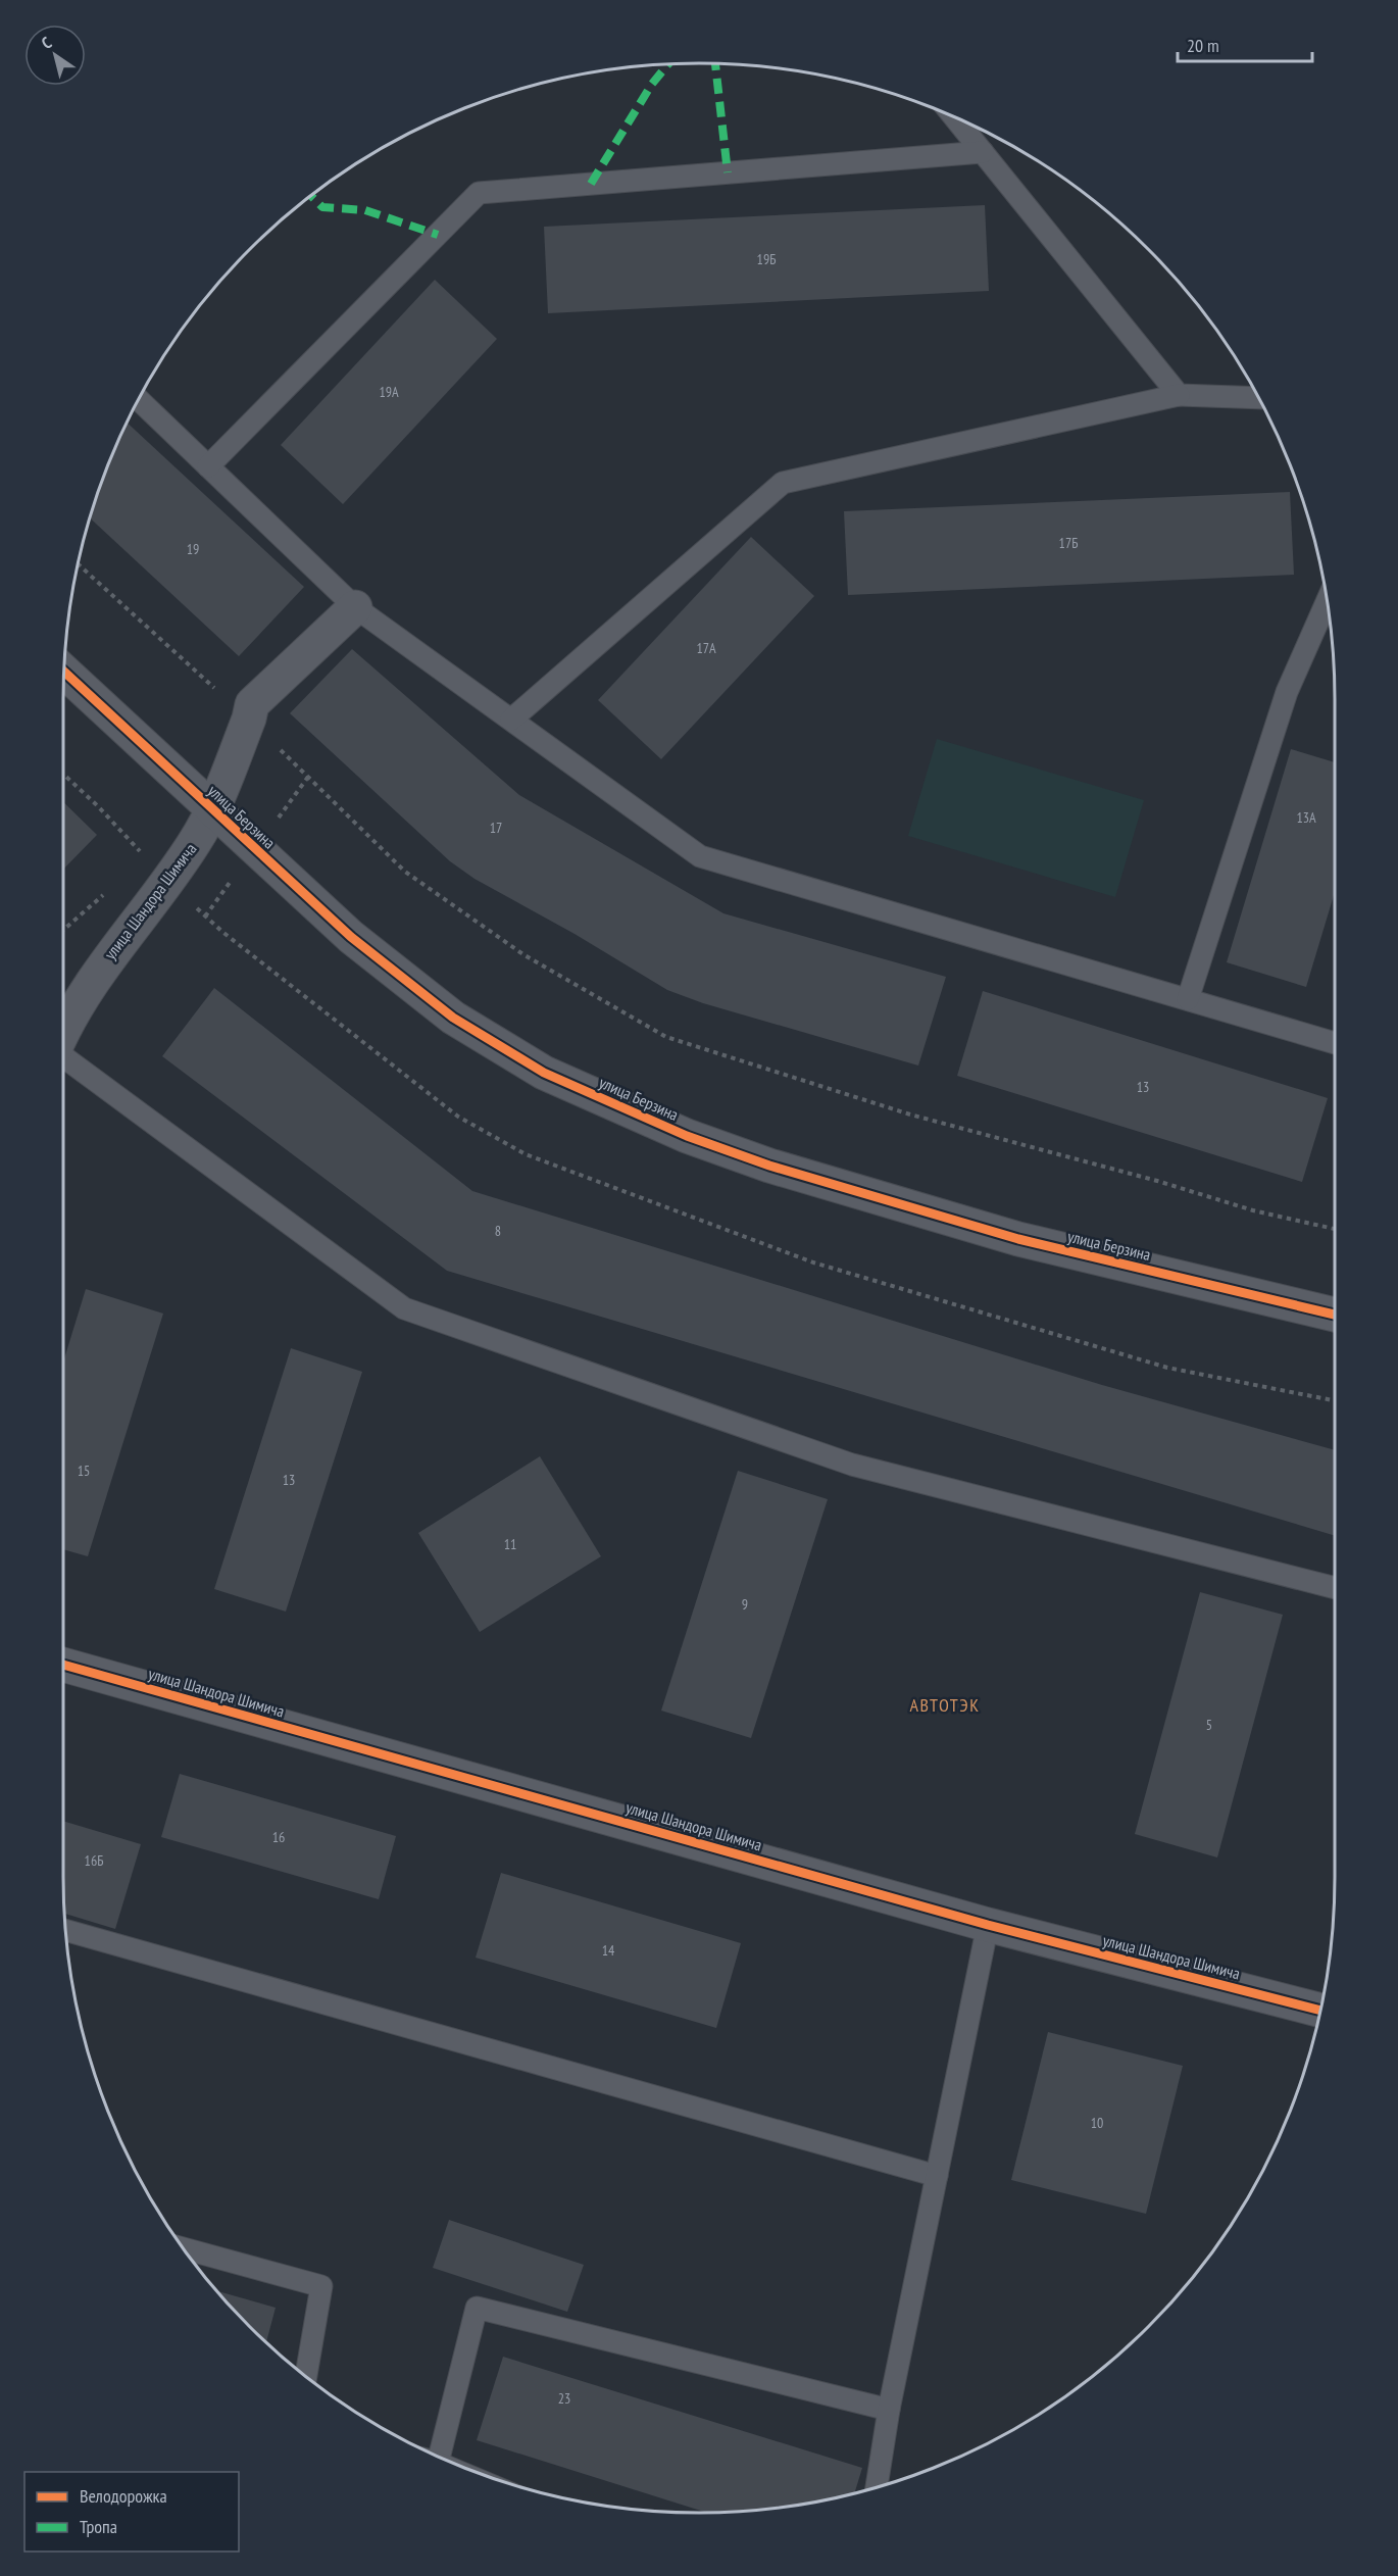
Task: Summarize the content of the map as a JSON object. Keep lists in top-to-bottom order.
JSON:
{
  "streets": {
    "street": ["улица Берзина", "улица Шандора Шимича"]
  },
  "crossings": [
    ["улица Берзина", "улица Шандора Шимича"]
  ],
  "districts": ["АВТОТЭК"],
  "house_numbers": [
    "19Б",
    "19А",
    "17Б",
    "19",
    "17А",
    "13А",
    "17",
    "13",
    "8",
    "15",
    "13",
    "11",
    "9",
    "5",
    "16",
    "16Б",
    "14",
    "10",
    "23"
  ],
  "legend": ["Велодорожка", "Тропа"],
  "scale_bar": "20 m",
  "north": "top left"
}
